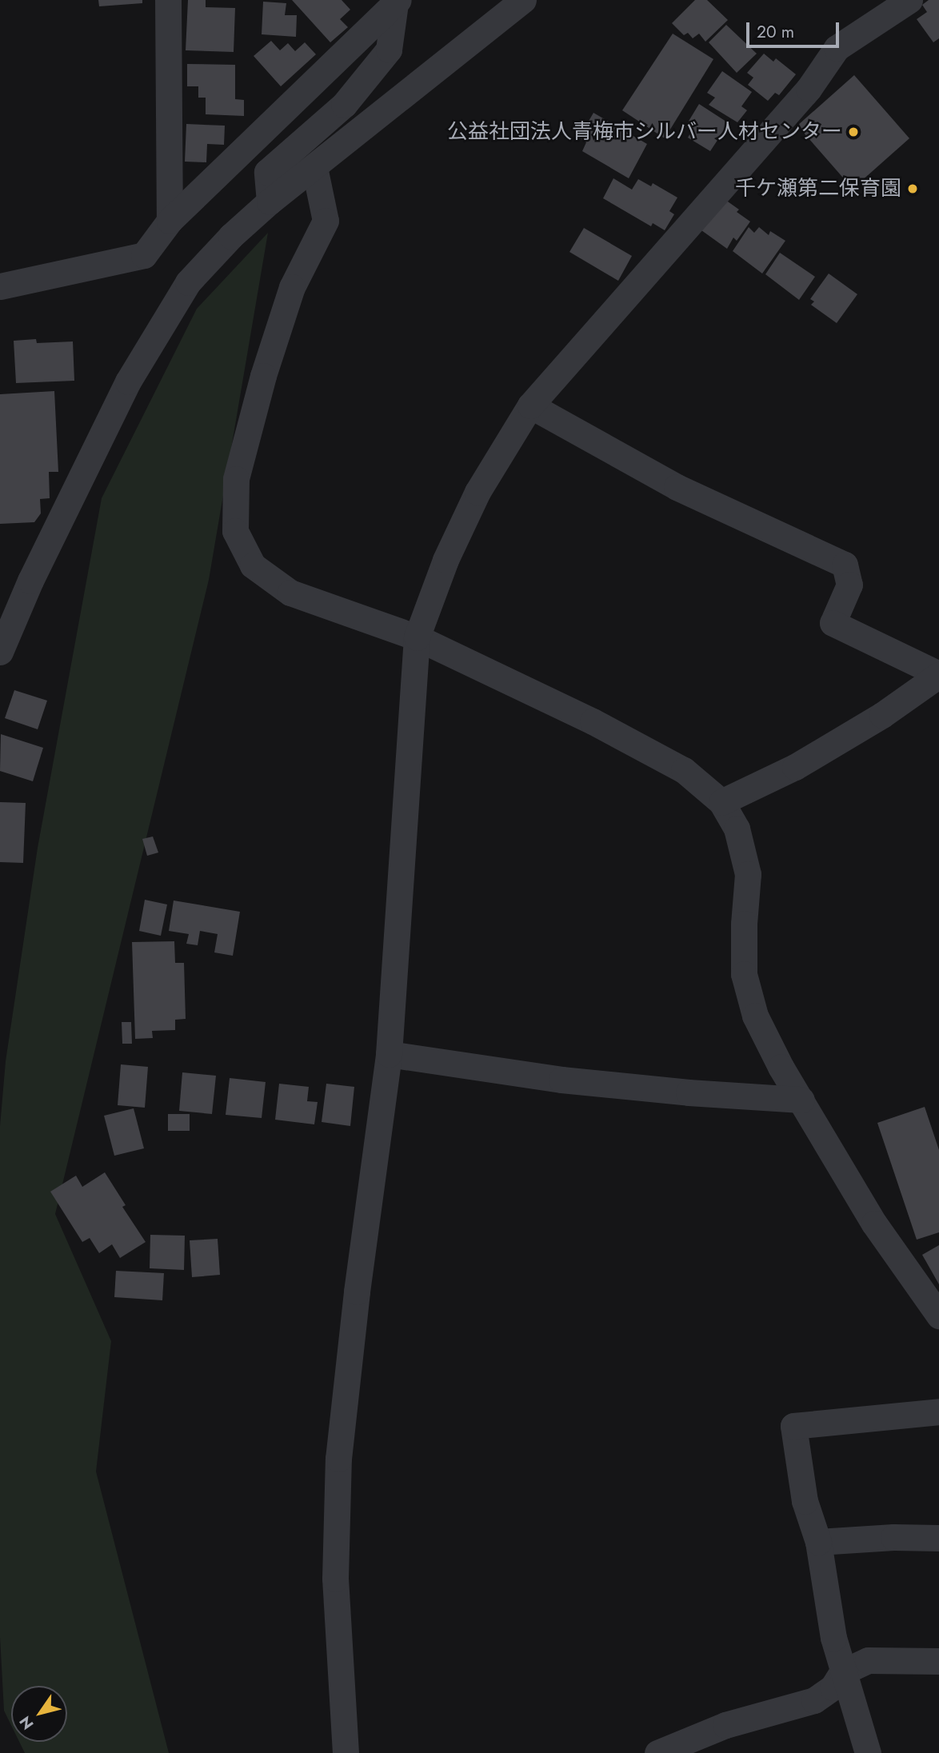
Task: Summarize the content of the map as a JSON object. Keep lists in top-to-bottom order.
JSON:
{
  "places": ["公益社団法人青梅市シルバー人材センター", "千ケ瀬第二保育園"],
  "scale_bar": "20 m",
  "north": "bottom left"
}
